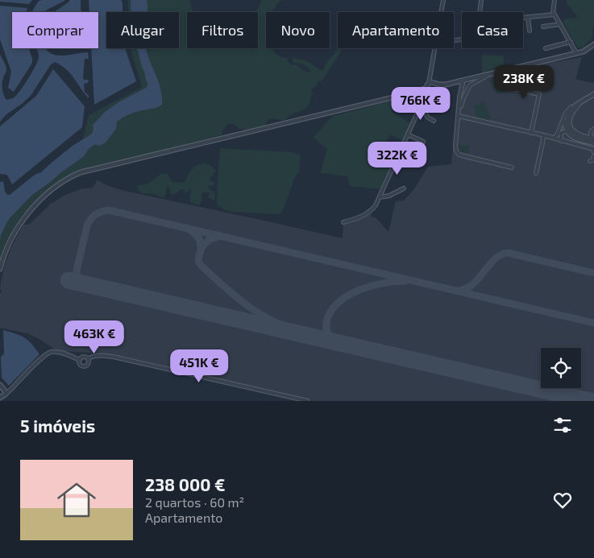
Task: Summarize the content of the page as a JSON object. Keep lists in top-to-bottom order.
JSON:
{
  "page": {
    "chip": [
      "Comprar",
      "Alugar",
      "Filtros",
      "Novo",
      "Apartamento",
      "Casa"
    ],
    "price": [
      "238K €",
      "766K €",
      "322K €",
      "463K €",
      "451K €"
    ],
    "heading": "5 imóveis",
    "list": [
      {
        "name": "238 000 €",
        "note": "2 quartos · 60 m² · Apartamento"
      }
    ]
  }
}
